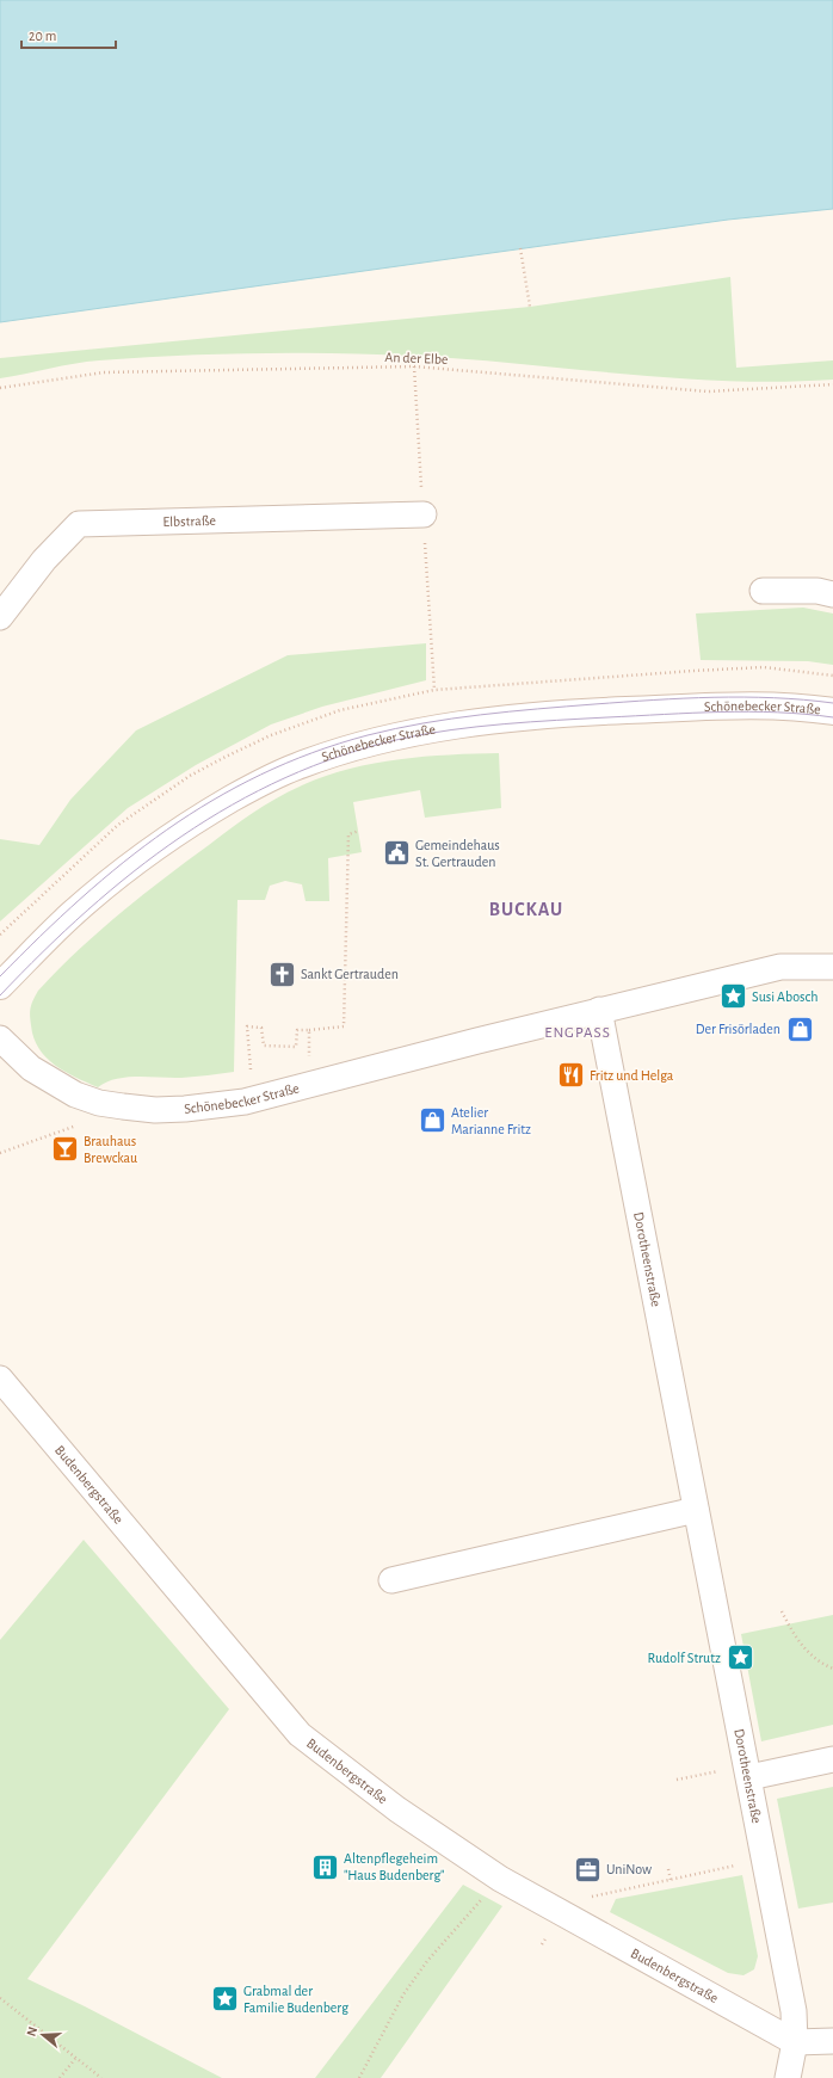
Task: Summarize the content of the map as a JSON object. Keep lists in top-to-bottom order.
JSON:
{
  "streets": {
    "main road": ["Schönebecker Straße"],
    "street": ["Elbstraße", "Dorotheenstraße", "Budenbergstraße"],
    "path": ["An der Elbe"]
  },
  "crossings": [
    ["Schönebecker Straße", "Dorotheenstraße"],
    ["Dorotheenstraße", "Budenbergstraße"]
  ],
  "districts": ["BUCKAU", "ENGPASS"],
  "places": {
    "public building": ["Gemeindehaus St. Gertrauden"],
    "church": ["Sankt Gertrauden"],
    "place": ["Susi Abosch", "Rudolf Strutz", "Grabmal der Familie Budenberg"],
    "shop": ["Der Frisörladen", "Atelier Marianne Fritz"],
    "restaurant": ["Fritz und Helga"],
    "bar": ["Brauhaus Brewckau"],
    "building": ["Altenpflegeheim \"Haus Budenberg\""],
    "office": ["UniNow"]
  },
  "scale_bar": "20 m",
  "north": "left"
}
